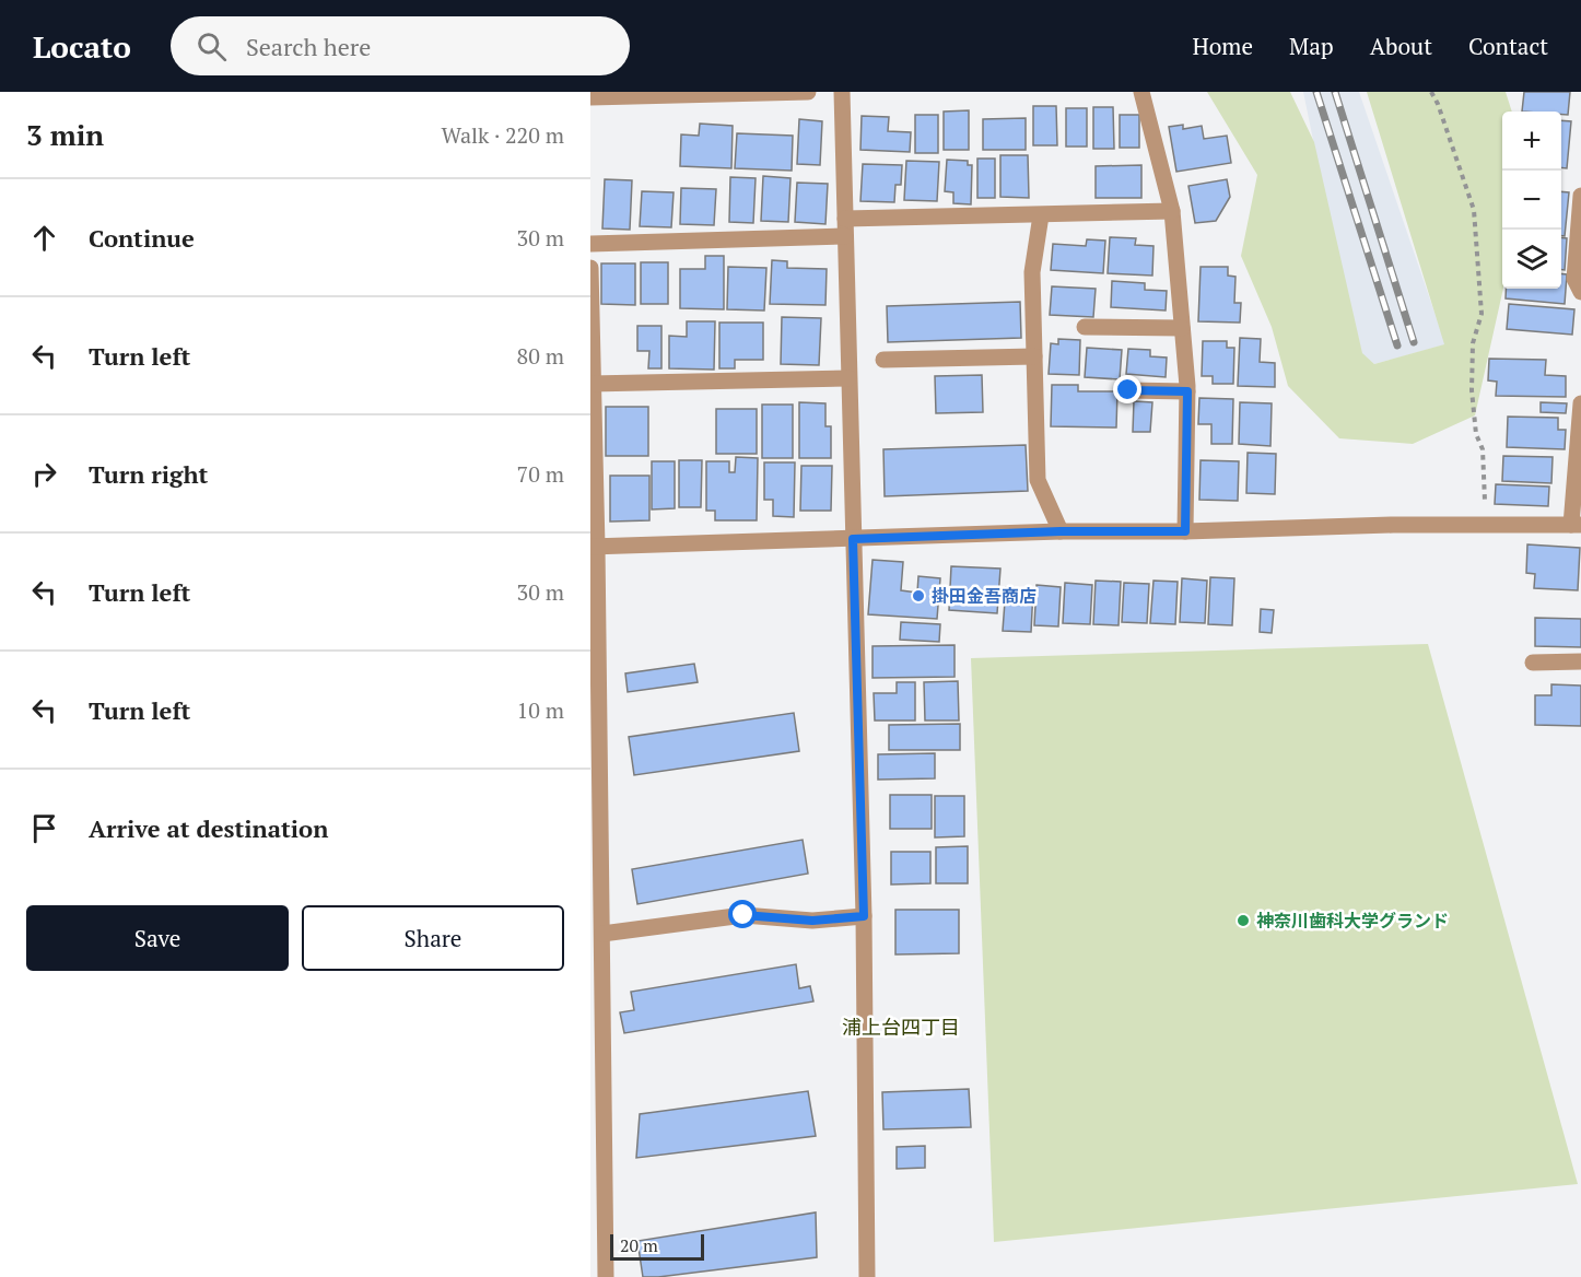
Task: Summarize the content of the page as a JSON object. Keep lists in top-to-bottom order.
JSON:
{
  "districts": ["浦上台四丁目"],
  "places": ["掛田金吾商店", "神奈川歯科大学グランド"],
  "scale_bar": "20 m",
  "page": {
    "header": "Locato",
    "search": "Search here",
    "nav": [
      "Home",
      "Map",
      "About",
      "Contact"
    ],
    "heading": ["3 min", "Walk · 220 m"],
    "map_buttons": ["+", "−"],
    "list": [
      ["Continue", "30 m"],
      ["Turn left", "80 m"],
      ["Turn right", "70 m"],
      ["Turn left", "30 m"],
      ["Turn left", "10 m"],
      "Arrive at destination"
    ],
    "buttons": ["Save", "Share"],
    "scale": "20 m"
  }
}
